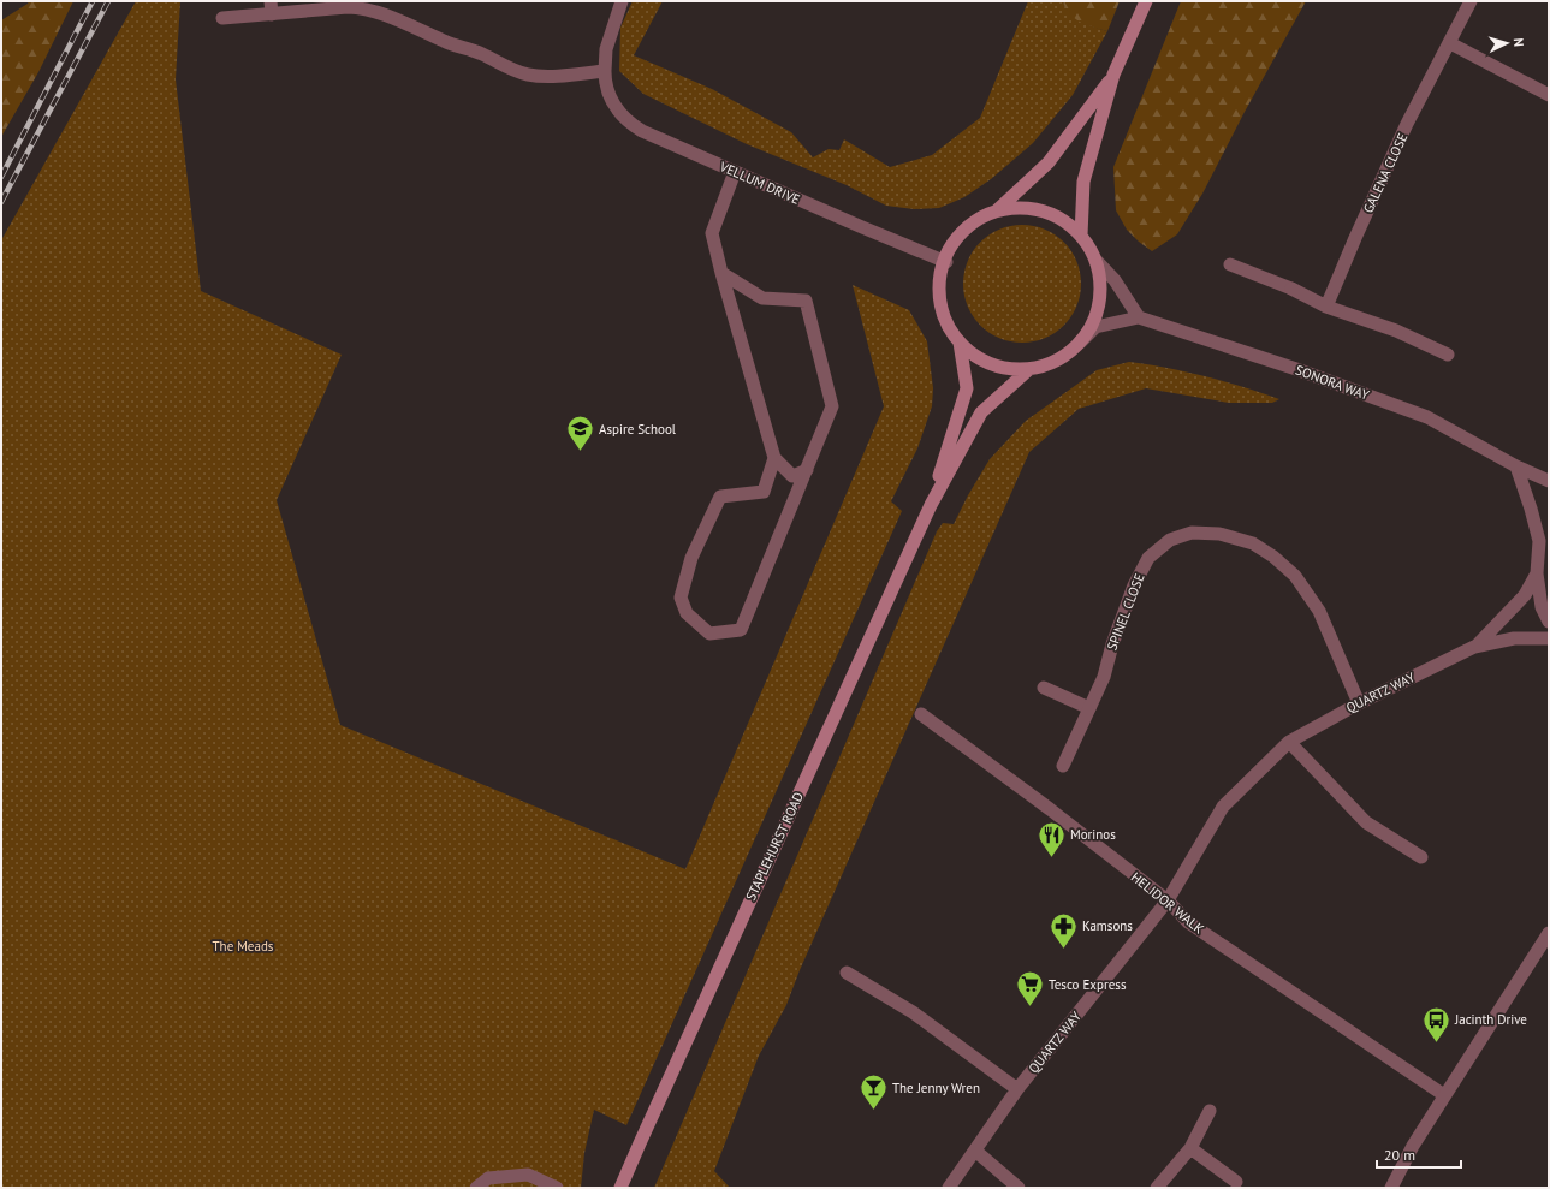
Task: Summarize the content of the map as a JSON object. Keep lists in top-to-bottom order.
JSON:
{
  "streets": {
    "main road": ["STAPLEHURST ROAD"],
    "street": [
      "GALENA CLOSE",
      "VELLUM DRIVE",
      "SONORA WAY",
      "SPINEL CLOSE",
      "QUARTZ WAY",
      "HELIDOR WALK"
    ]
  },
  "crossings": [
    ["VELLUM DRIVE", "STAPLEHURST ROAD"],
    ["SPINEL CLOSE", "QUARTZ WAY"],
    ["QUARTZ WAY", "HELIDOR WALK"]
  ],
  "parks": ["The Meads"],
  "places": {
    "school or university": ["Aspire School"],
    "restaurant": ["Morinos"],
    "pharmacy": ["Kamsons"],
    "supermarket": ["Tesco Express"],
    "bus stop": ["Jacinth Drive"],
    "bar": ["The Jenny Wren"]
  },
  "scale_bar": "20 m",
  "north": "right"
}
